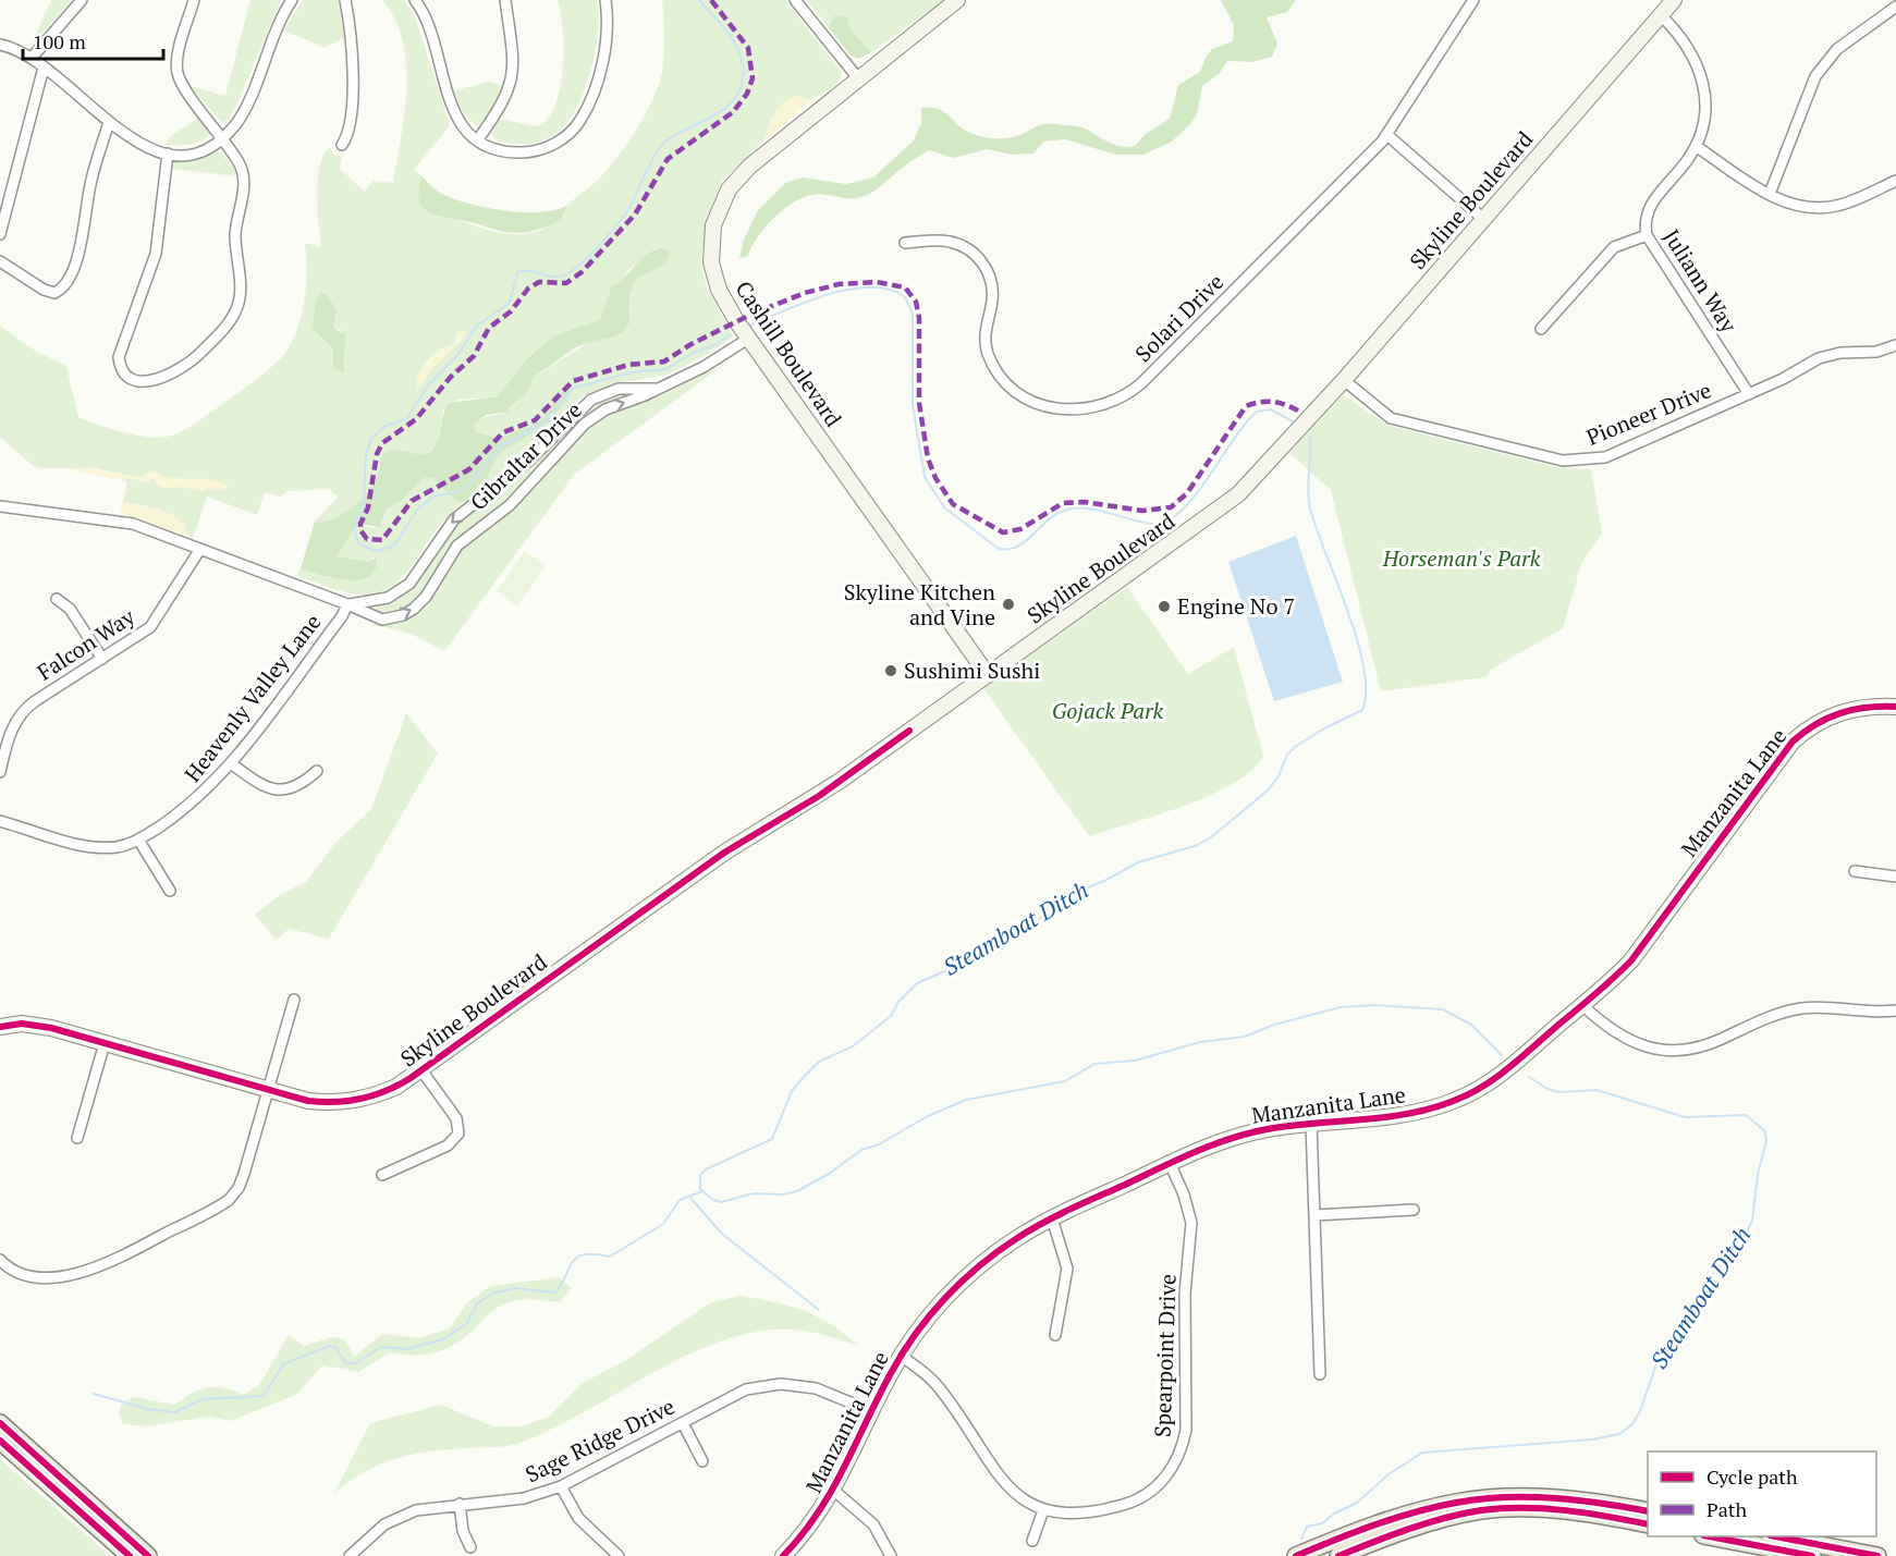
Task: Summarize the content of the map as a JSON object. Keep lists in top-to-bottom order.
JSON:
{
  "streets": {
    "street": [
      "Skyline Boulevard",
      "Juliann Way",
      "Solari Drive",
      "Cashill Boulevard",
      "Pioneer Drive",
      "Gibraltar Drive",
      "Falcon Way",
      "Heavenly Valley Lane",
      "Manzanita Lane",
      "Spearpoint Drive",
      "Sage Ridge Drive"
    ]
  },
  "crossings": [
    ["Skyline Boulevard", "Juliann Way"],
    ["Skyline Boulevard", "Cashill Boulevard"],
    ["Skyline Boulevard", "Pioneer Drive"],
    ["Juliann Way", "Pioneer Drive"],
    ["Cashill Boulevard", "Gibraltar Drive"],
    ["Gibraltar Drive", "Falcon Way"],
    ["Gibraltar Drive", "Heavenly Valley Lane"],
    ["Manzanita Lane", "Spearpoint Drive"],
    ["Manzanita Lane", "Sage Ridge Drive"]
  ],
  "water": ["Steamboat Ditch"],
  "parks": ["Horseman's Park", "Gojack Park"],
  "places": ["Skyline Kitchen and Vine", "Engine No 7", "Sushimi Sushi"],
  "legend": ["Cycle path", "Path"],
  "scale_bar": "100 m"
}
